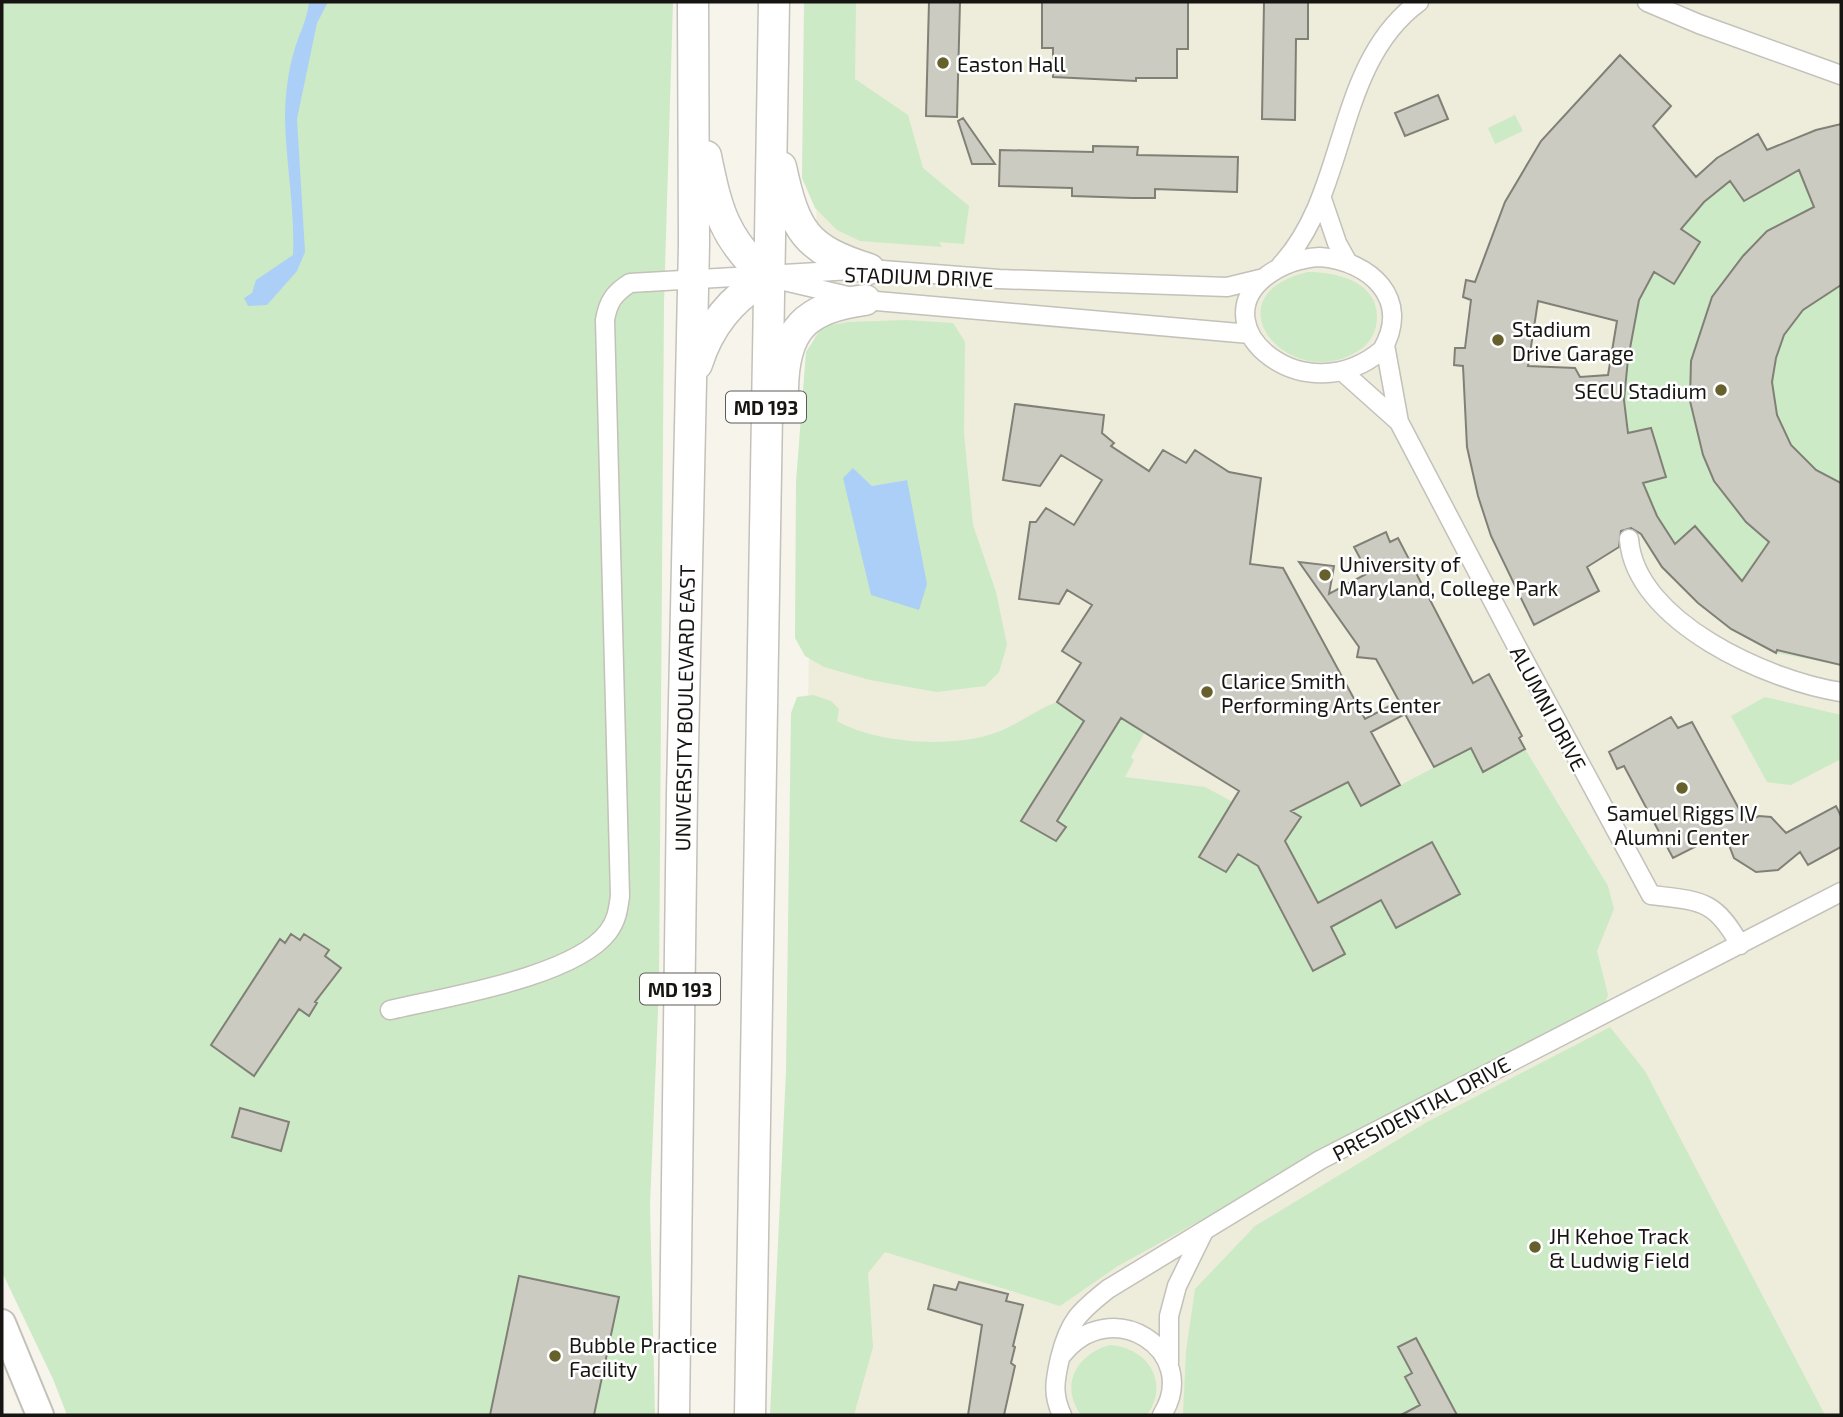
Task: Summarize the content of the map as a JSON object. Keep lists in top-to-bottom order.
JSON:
{
  "streets": {
    "main road": ["MD 193", "UNIVERSITY BOULEVARD EAST"],
    "street": ["STADIUM DRIVE", "ALUMNI DRIVE", "PRESIDENTIAL DRIVE"]
  },
  "crossings": [
    ["STADIUM DRIVE", "MD 193"],
    ["ALUMNI DRIVE", "PRESIDENTIAL DRIVE"]
  ],
  "places": [
    "Easton Hall",
    "Stadium Drive Garage",
    "SECU Stadium",
    "University of Maryland, College Park",
    "Clarice Smith Performing Arts Center",
    "Samuel Riggs IV Alumni Center",
    "JH Kehoe Track & Ludwig Field",
    "Bubble Practice Facility"
  ]
}
